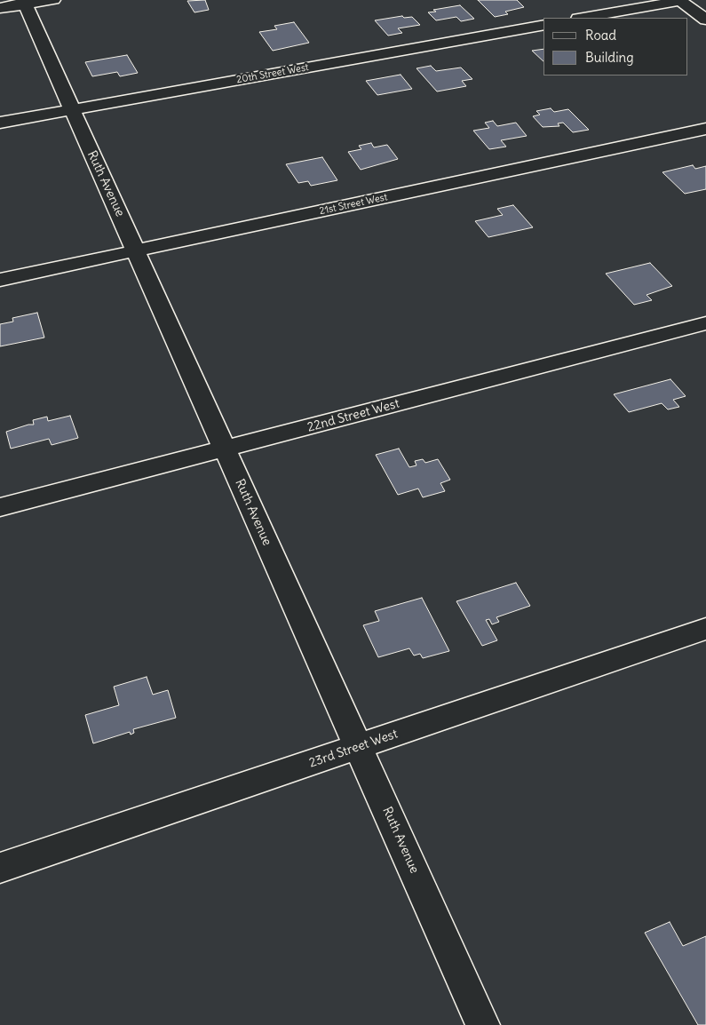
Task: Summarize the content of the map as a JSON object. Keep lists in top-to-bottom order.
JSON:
{
  "streets": {
    "street": [
      "20th Street West",
      "Ruth Avenue",
      "21st Street West",
      "22nd Street West",
      "23rd Street West"
    ]
  },
  "crossings": [
    ["20th Street West", "Ruth Avenue"],
    ["Ruth Avenue", "21st Street West"],
    ["Ruth Avenue", "22nd Street West"],
    ["Ruth Avenue", "23rd Street West"]
  ],
  "legend": ["Road", "Building"]
}
